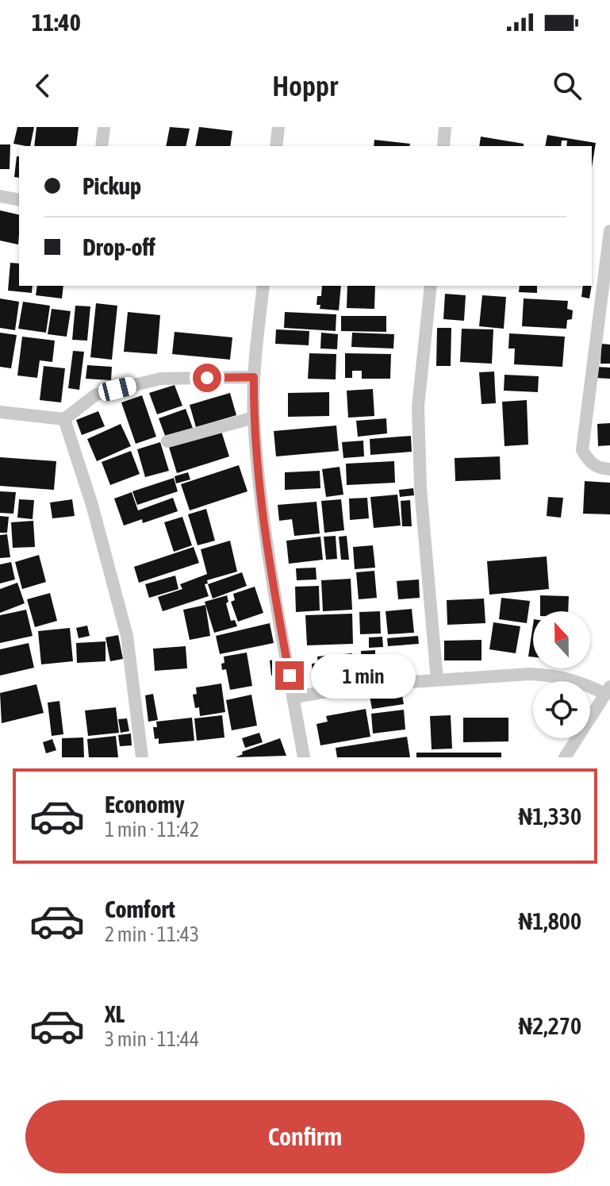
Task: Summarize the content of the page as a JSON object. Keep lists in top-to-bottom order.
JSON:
{
  "north": "top",
  "page": {
    "status": "11:40",
    "header": "Hoppr",
    "banner": ["Pickup", "Drop-off"],
    "bubble": "1 min",
    "list": [
      {
        "name": "Economy",
        "note": "1 min · 11:42",
        "value": "₦1,330"
      },
      {
        "name": "Comfort",
        "note": "2 min · 11:43",
        "value": "₦1,800"
      },
      {
        "name": "XL",
        "note": "3 min · 11:44",
        "value": "₦2,270"
      }
    ],
    "buttons": "Confirm"
  }
}
